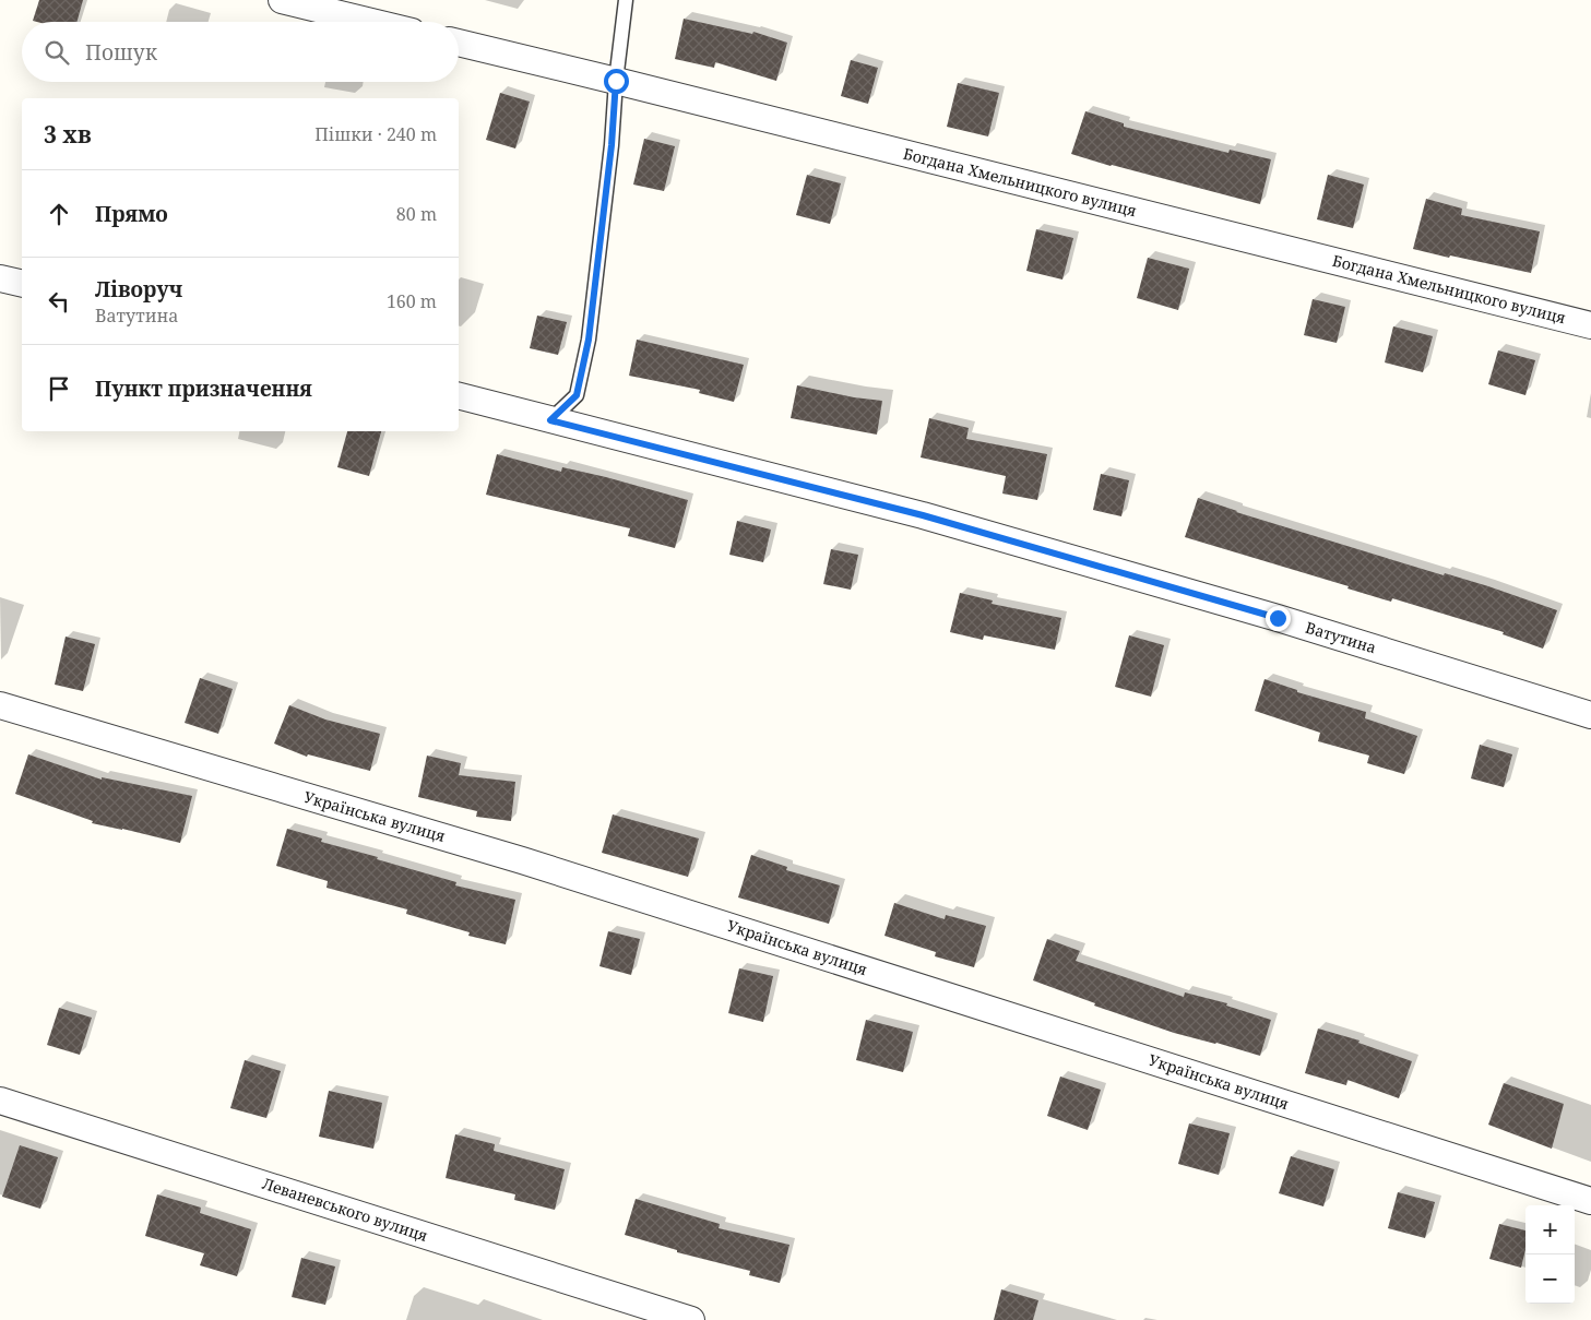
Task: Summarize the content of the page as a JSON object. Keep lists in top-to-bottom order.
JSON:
{
  "streets": {
    "street": [
      "Богдана Хмельницкого вулиця",
      "Ватутина",
      "Українська вулиця",
      "Леваневського вулиця"
    ]
  },
  "page": {
    "search": "Пошук",
    "heading": ["3 хв", "Пішки · 240 m"],
    "list": [
      ["Прямо", "80 m"],
      ["Ліворуч", "Ватутина", "160 m"],
      "Пункт призначення"
    ],
    "map_buttons": ["+", "−"]
  }
}
